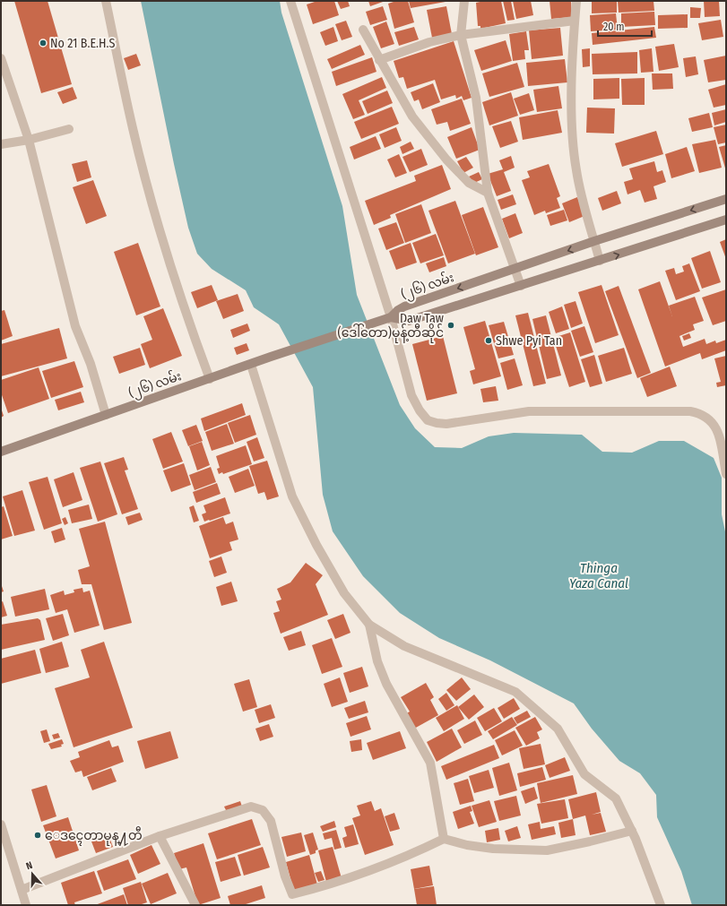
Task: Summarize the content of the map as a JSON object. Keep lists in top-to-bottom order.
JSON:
{
  "streets": {
    "main road": ["(၂၆) လမ်း"]
  },
  "water": ["Thinga Yaza Canal"],
  "places": [
    "No 21 B.E.H.S",
    "Daw Taw (ဒေါ်တော)မုန့်တီဆိုင်",
    "Shwe Pyi Tan",
    "ေဒၚေတာမုန္႔တီ"
  ],
  "scale_bar": "20 m",
  "north": "top"
}
